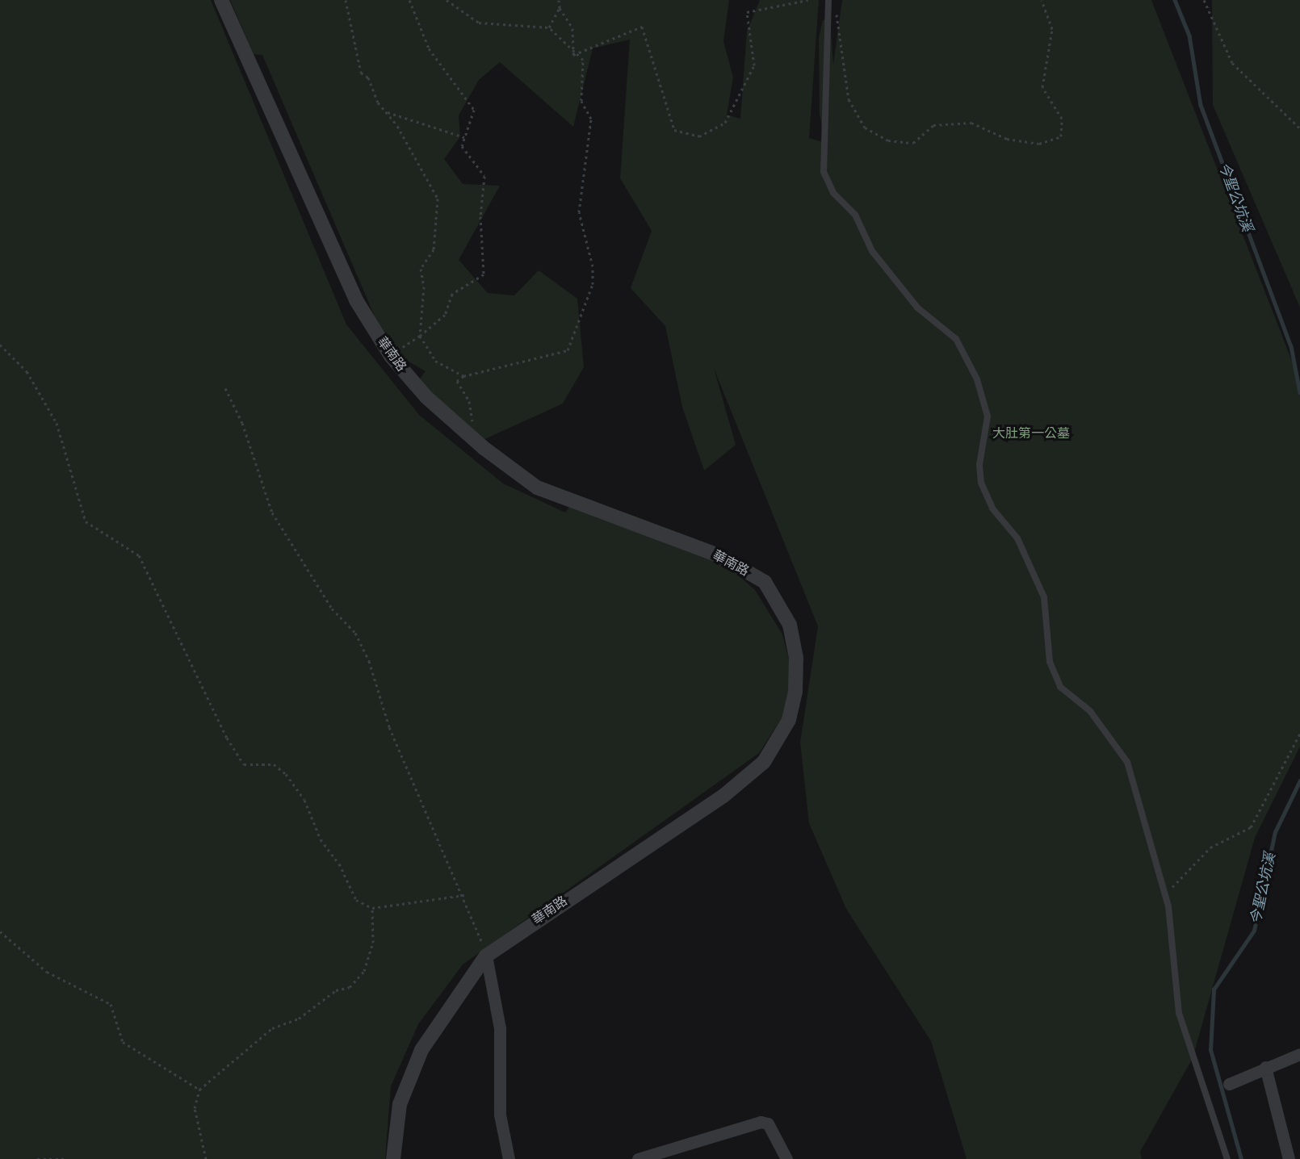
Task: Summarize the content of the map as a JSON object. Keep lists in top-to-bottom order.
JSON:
{
  "streets": {
    "street": ["華南路"]
  },
  "water": ["今聖公坑溪"],
  "parks": ["大肚第一公墓"]
}
